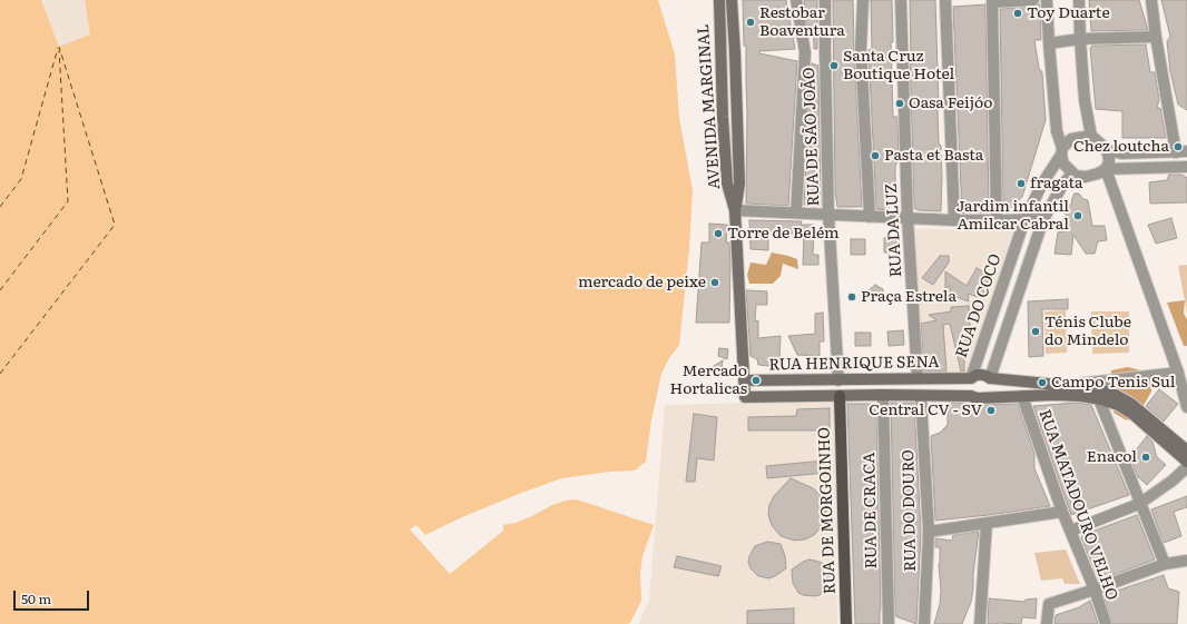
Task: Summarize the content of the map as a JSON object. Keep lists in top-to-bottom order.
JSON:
{
  "streets": {
    "main road": [
      "AVENIDA MARGINAL",
      "RUA DO COCO",
      "RUA HENRIQUE SENA",
      "RUA DE MORGOINHO"
    ],
    "street": [
      "RUA DE SÃO JOÃO",
      "RUA DA LUZ",
      "RUA MATADOURO VELHO",
      "RUA DE CRACA",
      "RUA DO DOURO"
    ]
  },
  "crossings": [
    ["AVENIDA MARGINAL", "RUA HENRIQUE SENA"],
    ["RUA DE SÃO JOÃO", "RUA HENRIQUE SENA"],
    ["RUA DA LUZ", "RUA HENRIQUE SENA"],
    ["RUA DO COCO", "RUA HENRIQUE SENA"],
    ["RUA HENRIQUE SENA", "RUA MATADOURO VELHO"],
    ["RUA HENRIQUE SENA", "RUA DE MORGOINHO"],
    ["RUA HENRIQUE SENA", "RUA DE CRACA"],
    ["RUA HENRIQUE SENA", "RUA DO DOURO"]
  ],
  "places": [
    "Toy Duarte",
    "Restobar Boaventura",
    "Santa Cruz Boutique Hotel",
    "Oasa Feijóo",
    "Chez loutcha",
    "Pasta et Basta",
    "fragata",
    "Jardim infantil Amilcar Cabral",
    "Torre de Belém",
    "mercado de peixe",
    "Praça Estrela",
    "Ténis Clube do Mindelo",
    "Mercado Hortalicas",
    "Campo Tenis Sul",
    "Central CV - SV",
    "Enacol"
  ],
  "scale_bar": "50 m"
}
